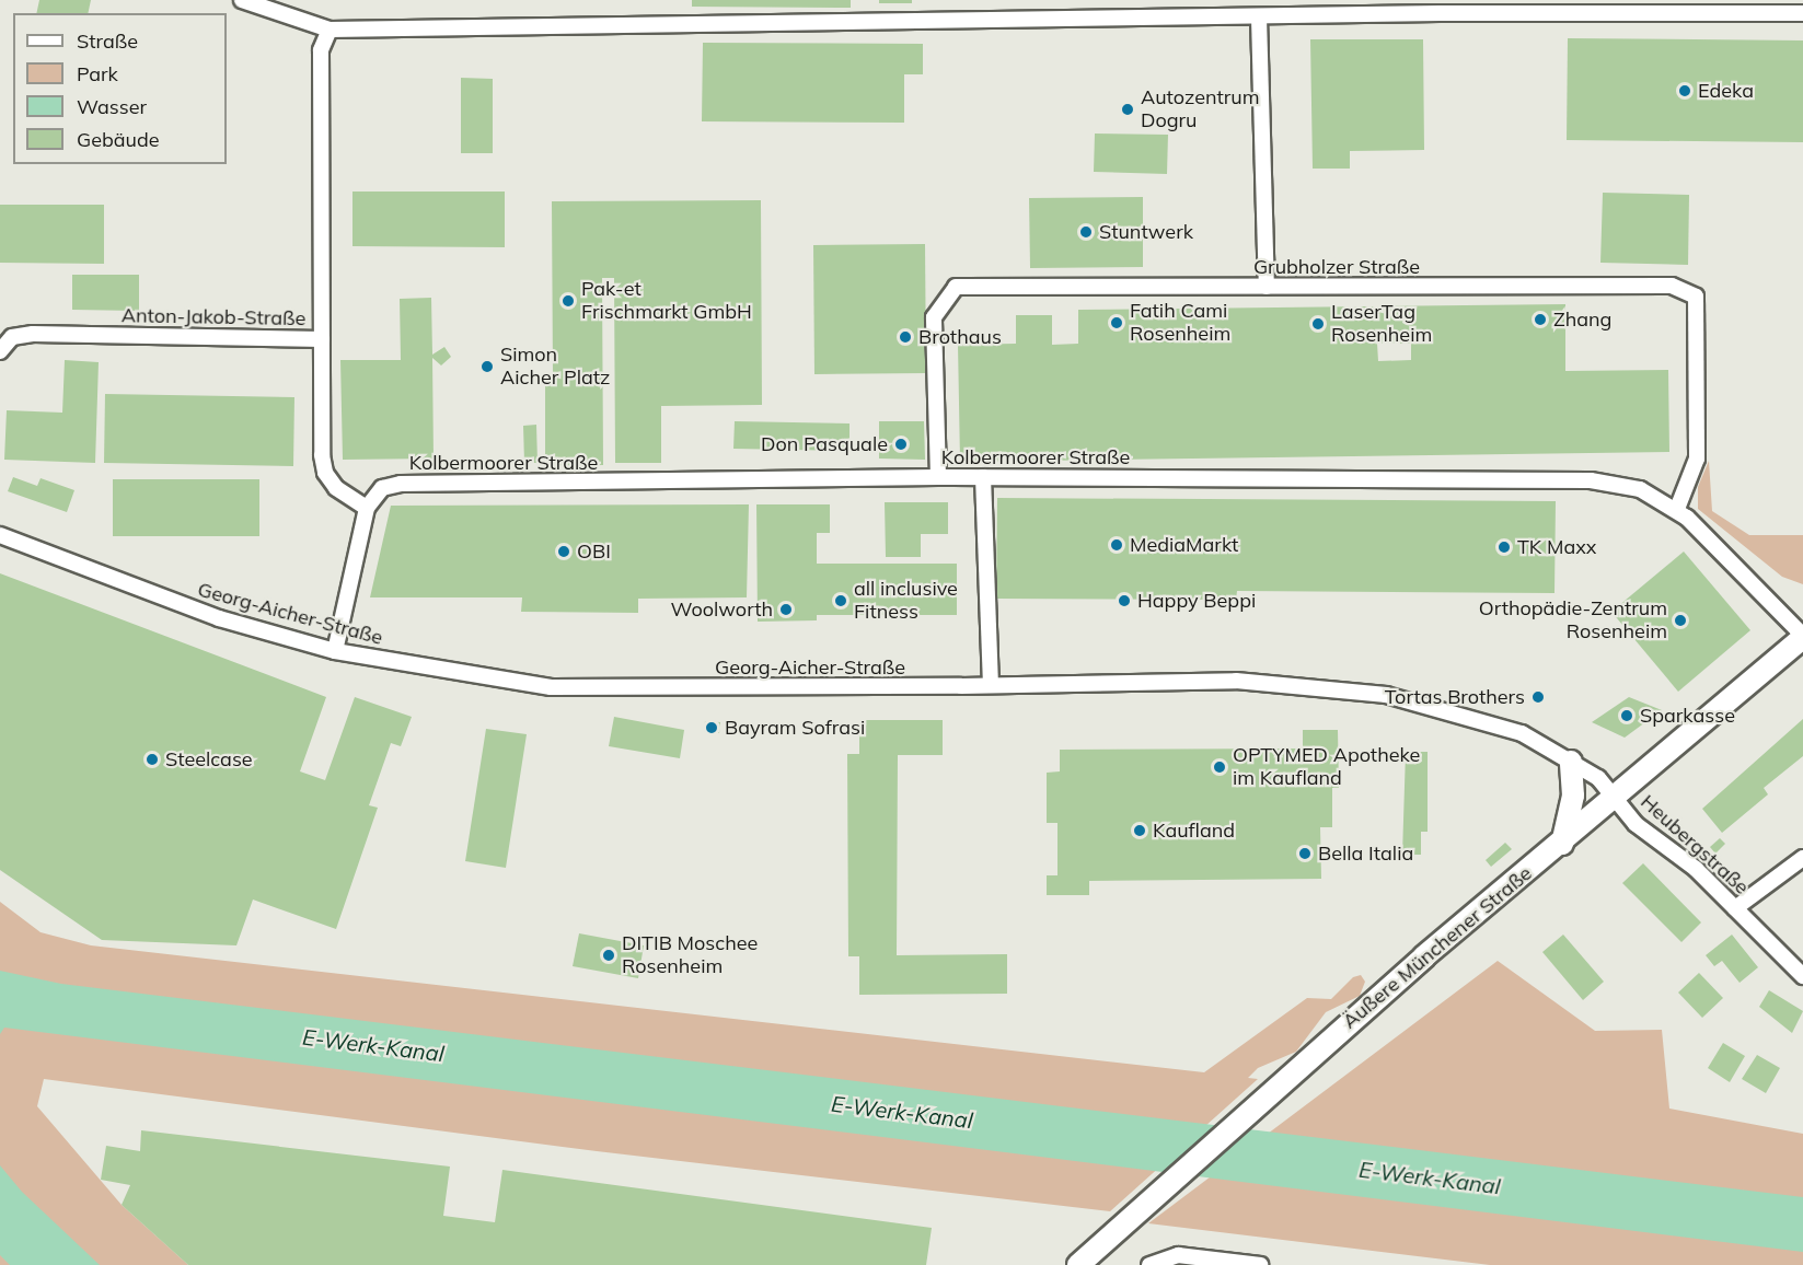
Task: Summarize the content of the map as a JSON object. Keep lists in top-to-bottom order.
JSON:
{
  "streets": {
    "main road": ["Äußere Münchener Straße"],
    "street": [
      "Grubholzer Straße",
      "Anton-Jakob-Straße",
      "Kolbermoorer Straße",
      "Georg-Aicher-Straße",
      "Heubergstraße"
    ]
  },
  "crossings": [
    ["Grubholzer Straße", "Kolbermoorer Straße"],
    ["Anton-Jakob-Straße", "Kolbermoorer Straße"],
    ["Kolbermoorer Straße", "Äußere Münchener Straße"],
    ["Georg-Aicher-Straße", "Heubergstraße"],
    ["Georg-Aicher-Straße", "Äußere Münchener Straße"],
    ["Heubergstraße", "Äußere Münchener Straße"]
  ],
  "water": ["E-Werk-Kanal"],
  "places": [
    "Edeka",
    "Autozentrum Dogru",
    "Stuntwerk",
    "Pak-et Frischmarkt GmbH",
    "Zhang",
    "Fatih Cami Rosenheim",
    "LaserTag Rosenheim",
    "Brothaus",
    "Simon Aicher Platz",
    "Don Pasquale",
    "MediaMarkt",
    "TK Maxx",
    "OBI",
    "all inclusive Fitness",
    "Happy Beppi",
    "Woolworth",
    "Orthopädie-Zentrum Rosenheim",
    "Tortas Brothers",
    "Sparkasse",
    "Bayram Sofrasi",
    "Steelcase",
    "OPTYMED Apotheke im Kaufland",
    "Kaufland",
    "Bella Italia",
    "DITIB Moschee Rosenheim"
  ],
  "legend": [
    "Straße",
    "Park",
    "Wasser",
    "Gebäude"
  ]
}
